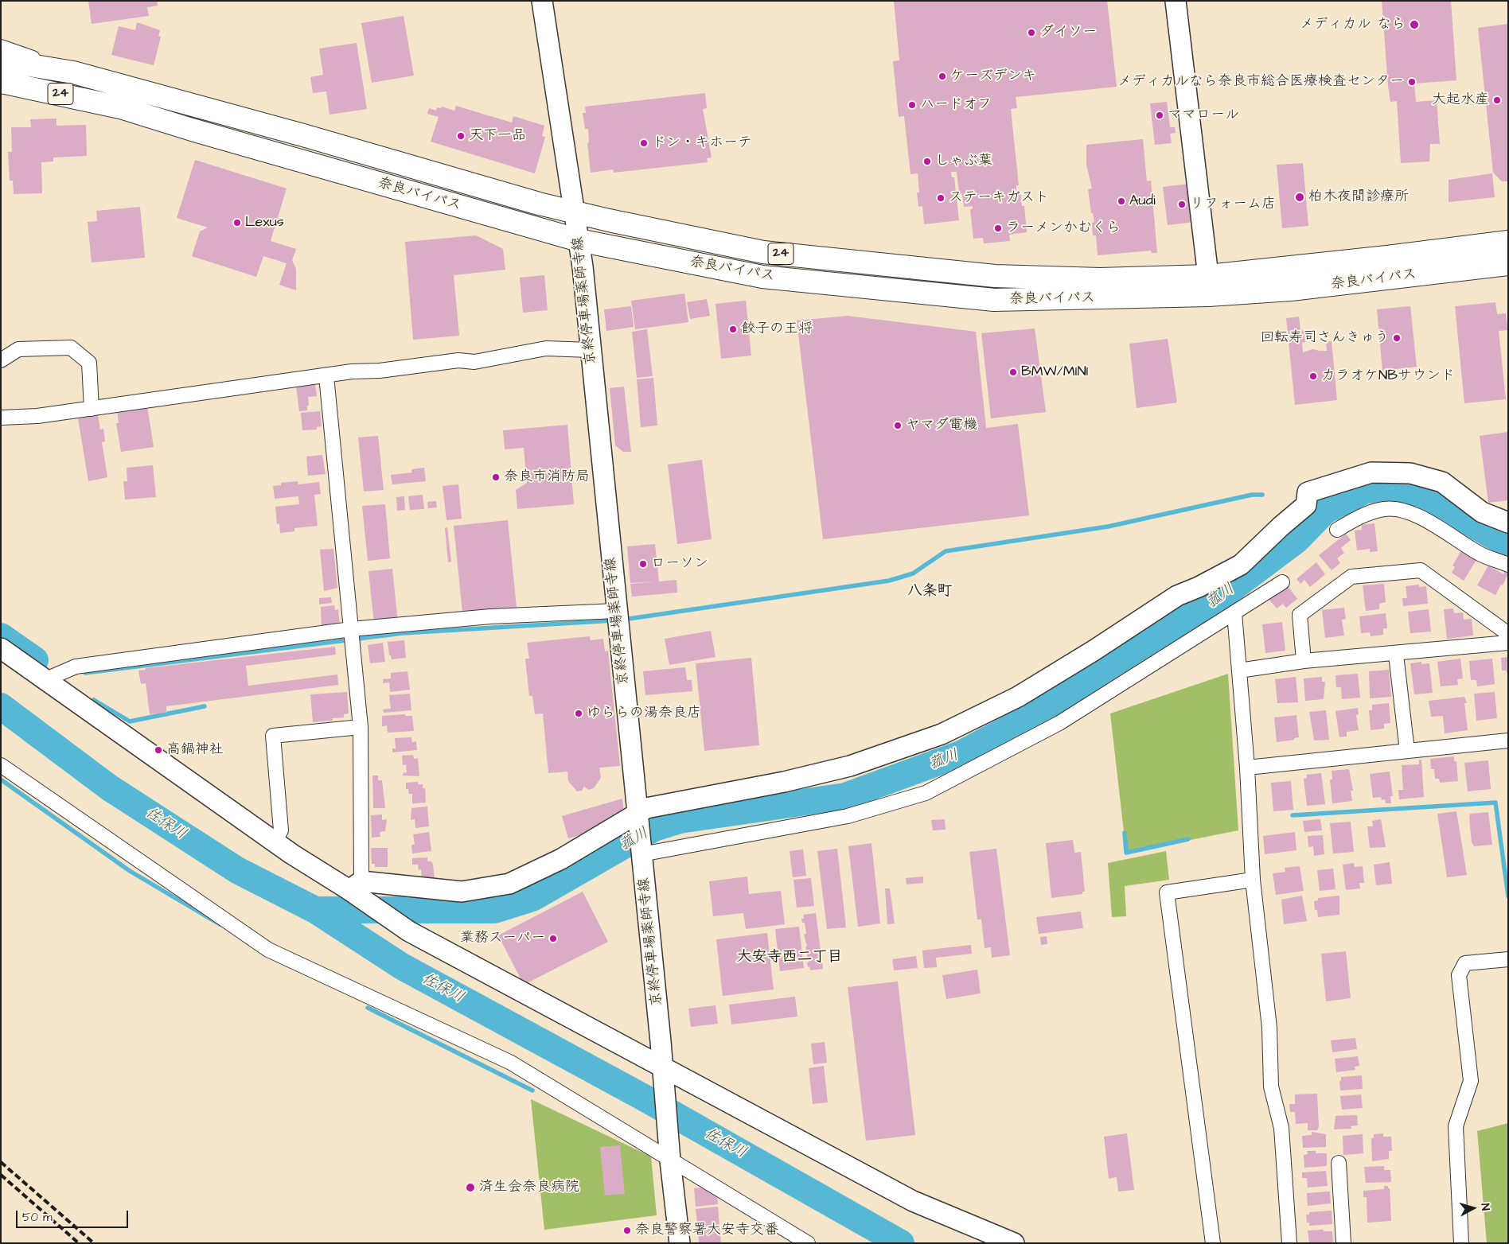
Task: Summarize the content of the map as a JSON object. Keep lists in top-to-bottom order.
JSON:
{
  "streets": {
    "highway": ["24", "奈良バイパス"],
    "street": ["京終停車場薬師寺線"]
  },
  "crossings": [
    ["奈良バイパス", "京終停車場薬師寺線"]
  ],
  "districts": ["八条町", "大安寺西二丁目"],
  "water": ["菰川", "佐保川"],
  "places": [
    "メディカル なら",
    "ダイソー",
    "ケーズデンキ",
    "メディカルなら奈良市総合医療検査センター",
    "大起水産",
    "ハードオフ",
    "ママロール",
    "天下一品",
    "ドン・キホーテ",
    "しゃぶ葉",
    "柏木夜間診療所",
    "ステーキガスト",
    "Audi",
    "リフォーム店",
    "Lexus",
    "ラーメンかむくら",
    "餃子の王将",
    "回転寿司さんきゅう",
    "BMW/MINI",
    "カラオケNBサウンド",
    "ヤマダ電機",
    "奈良市消防局",
    "ローソン",
    "ゆららの湯奈良店",
    "高鍋神社",
    "業務スーパー",
    "済生会奈良病院",
    "奈良警察署大安寺交番"
  ],
  "scale_bar": "50 m",
  "north": "right"
}
